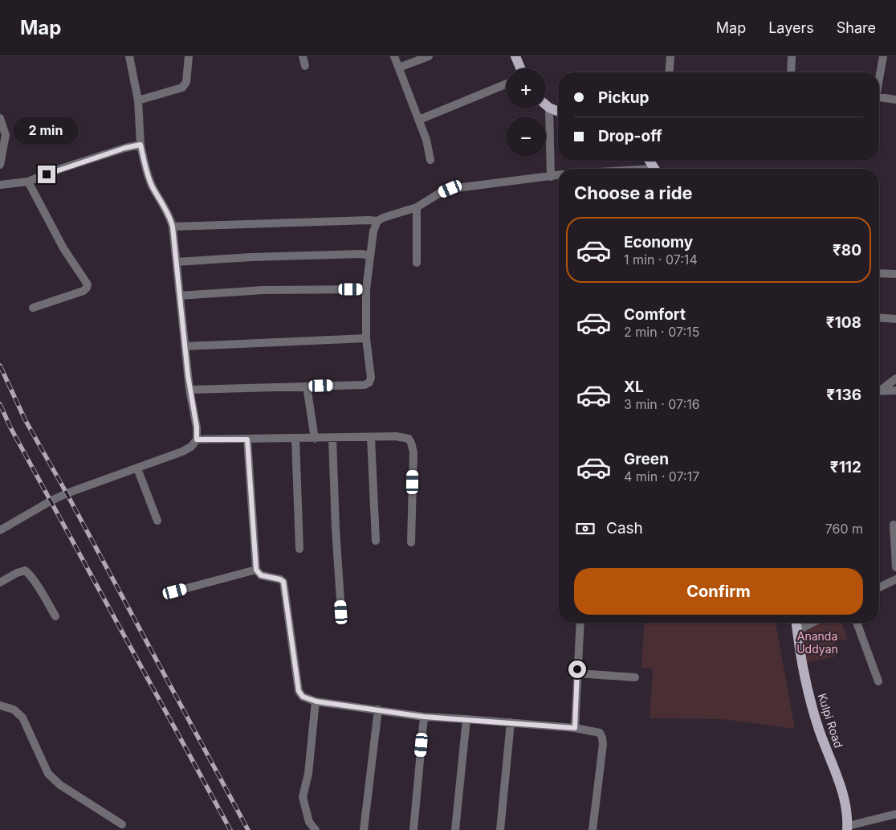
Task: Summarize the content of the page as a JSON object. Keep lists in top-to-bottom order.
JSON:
{
  "streets": {
    "main road": ["Kulpi Road"]
  },
  "parks": ["Ananda Uddyan"],
  "page": {
    "header": "Map",
    "nav": ["Map", "Layers", "Share"],
    "map_buttons": ["+", "−"],
    "banner": ["Pickup", "Drop-off"],
    "bubble": "2 min",
    "heading": "Choose a ride",
    "list": [
      {
        "name": "Economy",
        "note": "1 min · 07:14",
        "value": "₹80"
      },
      {
        "name": "Comfort",
        "note": "2 min · 07:15",
        "value": "₹108"
      },
      {
        "name": "XL",
        "note": "3 min · 07:16",
        "value": "₹136"
      },
      {
        "name": "Green",
        "note": "4 min · 07:17",
        "value": "₹112"
      }
    ],
    "pay": ["Cash", "760 m"],
    "buttons": "Confirm"
  }
}
